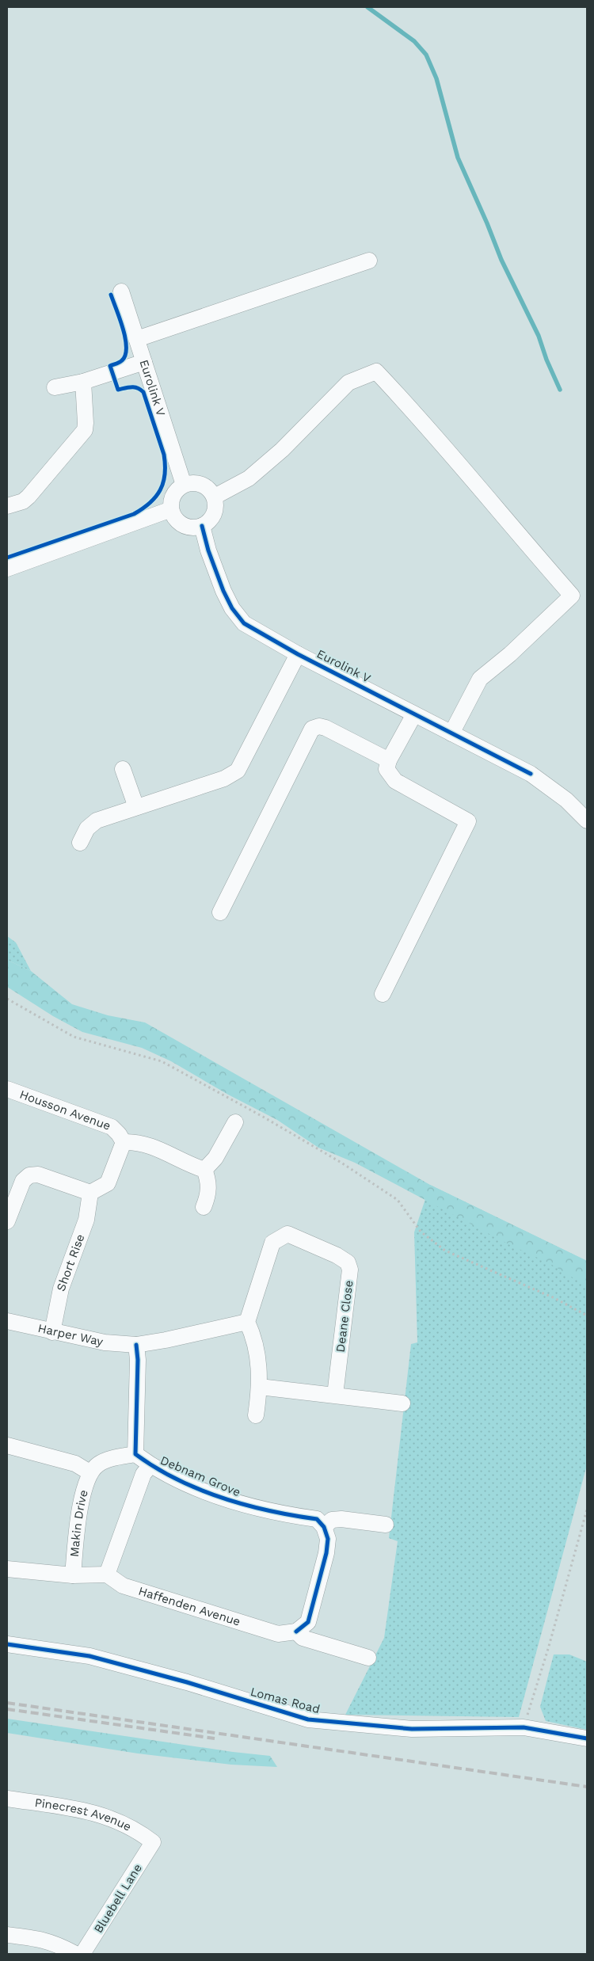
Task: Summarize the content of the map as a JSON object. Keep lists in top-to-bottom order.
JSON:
{
  "streets": {
    "street": [
      "Eurolink V",
      "Housson Avenue",
      "Short Rise",
      "Deane Close",
      "Harper Way",
      "Debnam Grove",
      "Makin Drive",
      "Haffenden Avenue",
      "Lomas Road",
      "Pinecrest Avenue",
      "Bluebell Lane"
    ]
  },
  "crossings": [
    ["Short Rise", "Harper Way"],
    ["Debnam Grove", "Makin Drive"],
    ["Debnam Grove", "Haffenden Avenue"],
    ["Pinecrest Avenue", "Bluebell Lane"]
  ]
}
